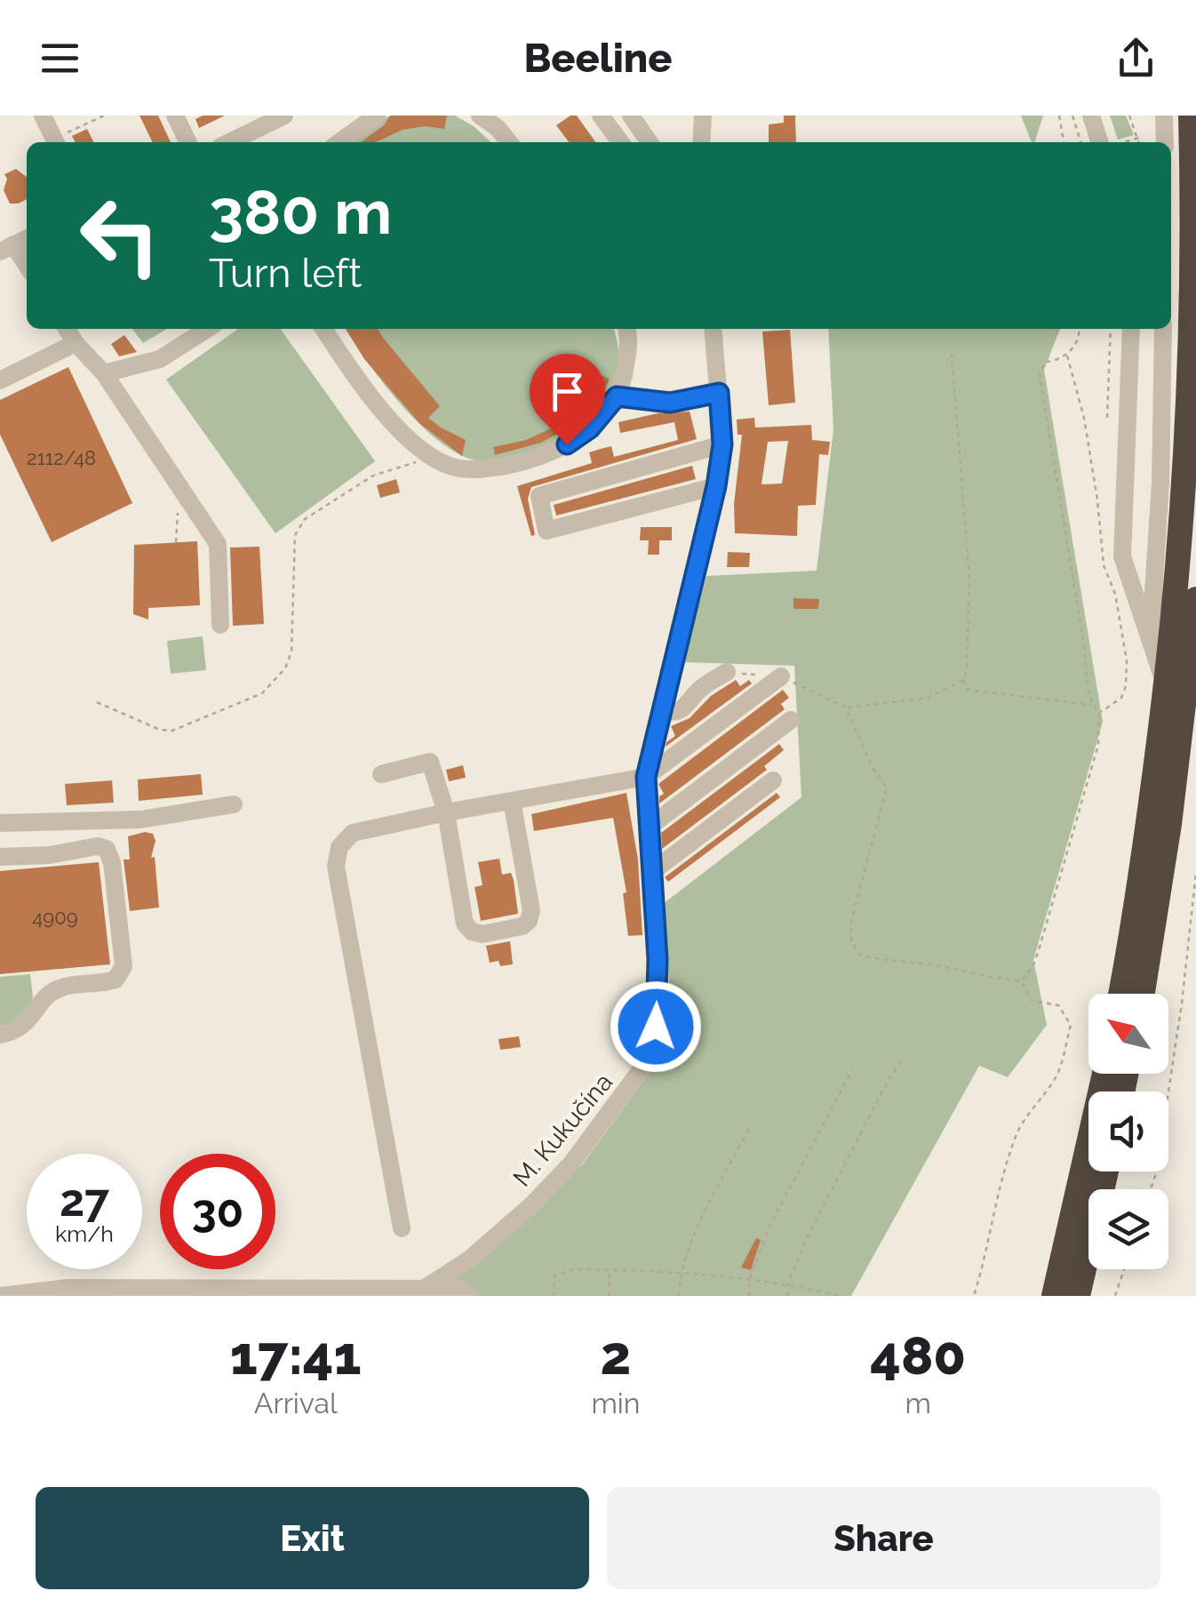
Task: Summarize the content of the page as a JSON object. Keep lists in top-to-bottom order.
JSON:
{
  "streets": {
    "street": ["M. Kukučína"]
  },
  "house_numbers": ["2112/48", "4909"],
  "north": "top left",
  "page": {
    "header": "Beeline",
    "turn": ["380 m", "Turn left"],
    "speed": "27 km/h",
    "limit": "30",
    "eta": [
      "17:41",
      "Arrival",
      "2",
      "min",
      "480",
      "m"
    ],
    "buttons": ["Exit", "Share"]
  }
}
